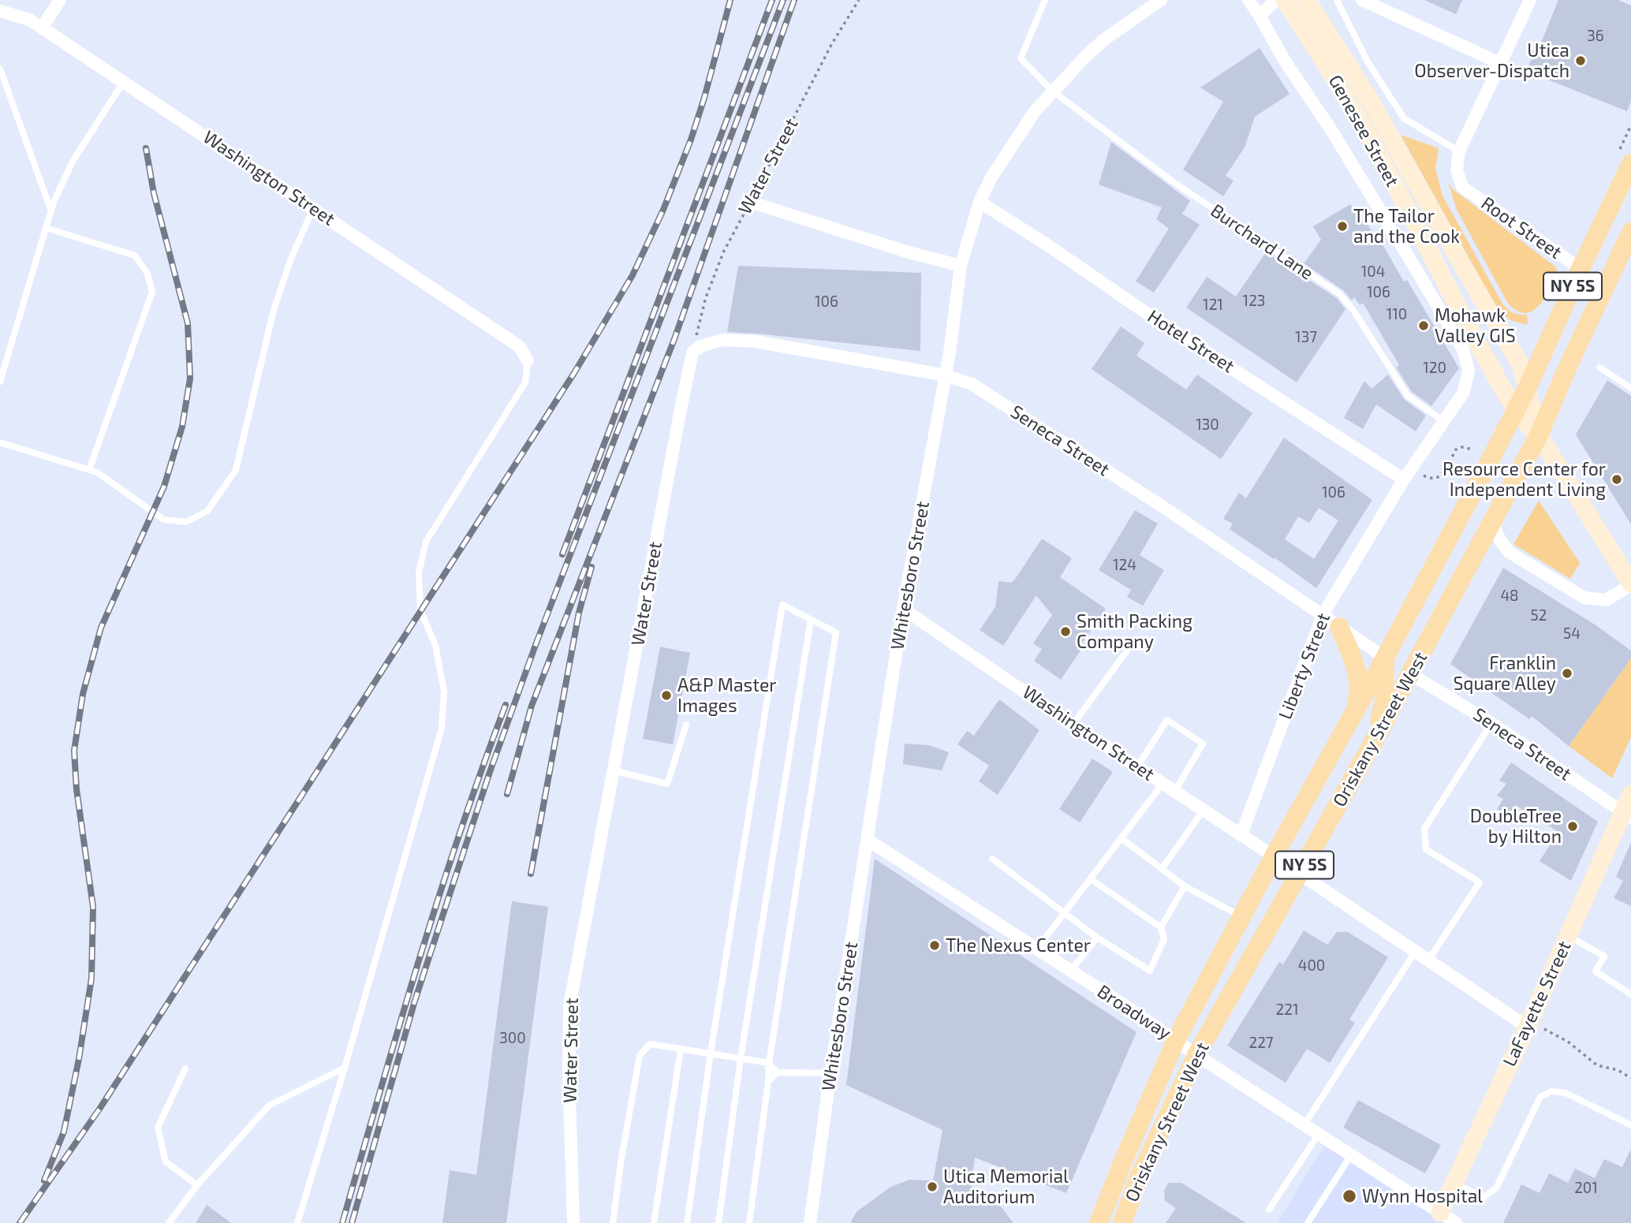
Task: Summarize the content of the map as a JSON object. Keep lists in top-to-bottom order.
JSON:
{
  "streets": {
    "main road": [
      "Genesee Street",
      "NY 5S",
      "Oriskany Street West",
      "LaFayette Street"
    ],
    "street": [
      "Water Street",
      "Washington Street",
      "Root Street",
      "Hotel Street",
      "Seneca Street",
      "Whitesboro Street",
      "Liberty Street",
      "Broadway"
    ],
    "lane": ["Burchard Lane"]
  },
  "crossings": [
    ["Genesee Street", "Oriskany Street West"],
    ["Water Street", "Seneca Street"],
    ["Washington Street", "Whitesboro Street"],
    ["Washington Street", "Liberty Street"],
    ["Washington Street", "Oriskany Street West"],
    ["Root Street", "Oriskany Street West"],
    ["Burchard Lane", "Whitesboro Street"],
    ["Burchard Lane", "Liberty Street"],
    ["Hotel Street", "Whitesboro Street"],
    ["Hotel Street", "Liberty Street"],
    ["Seneca Street", "Whitesboro Street"],
    ["Seneca Street", "Liberty Street"],
    ["Seneca Street", "Oriskany Street West"],
    ["Seneca Street", "LaFayette Street"],
    ["Whitesboro Street", "Broadway"],
    ["Oriskany Street West", "Broadway"],
    ["LaFayette Street", "Broadway"]
  ],
  "places": [
    "Utica Observer-Dispatch",
    "The Tailor and the Cook",
    "Mohawk Valley GIS",
    "Resource Center for Independent Living",
    "Smith Packing Company",
    "Franklin Square Alley",
    "A&P Master Images",
    "DoubleTree by Hilton",
    "The Nexus Center",
    "Utica Memorial Auditorium",
    "Wynn Hospital"
  ],
  "house_numbers": [
    "36",
    "104",
    "106",
    "123",
    "106",
    "121",
    "110",
    "137",
    "120",
    "130",
    "106",
    "124",
    "48",
    "52",
    "54",
    "400",
    "221",
    "300",
    "227",
    "201"
  ]
}
